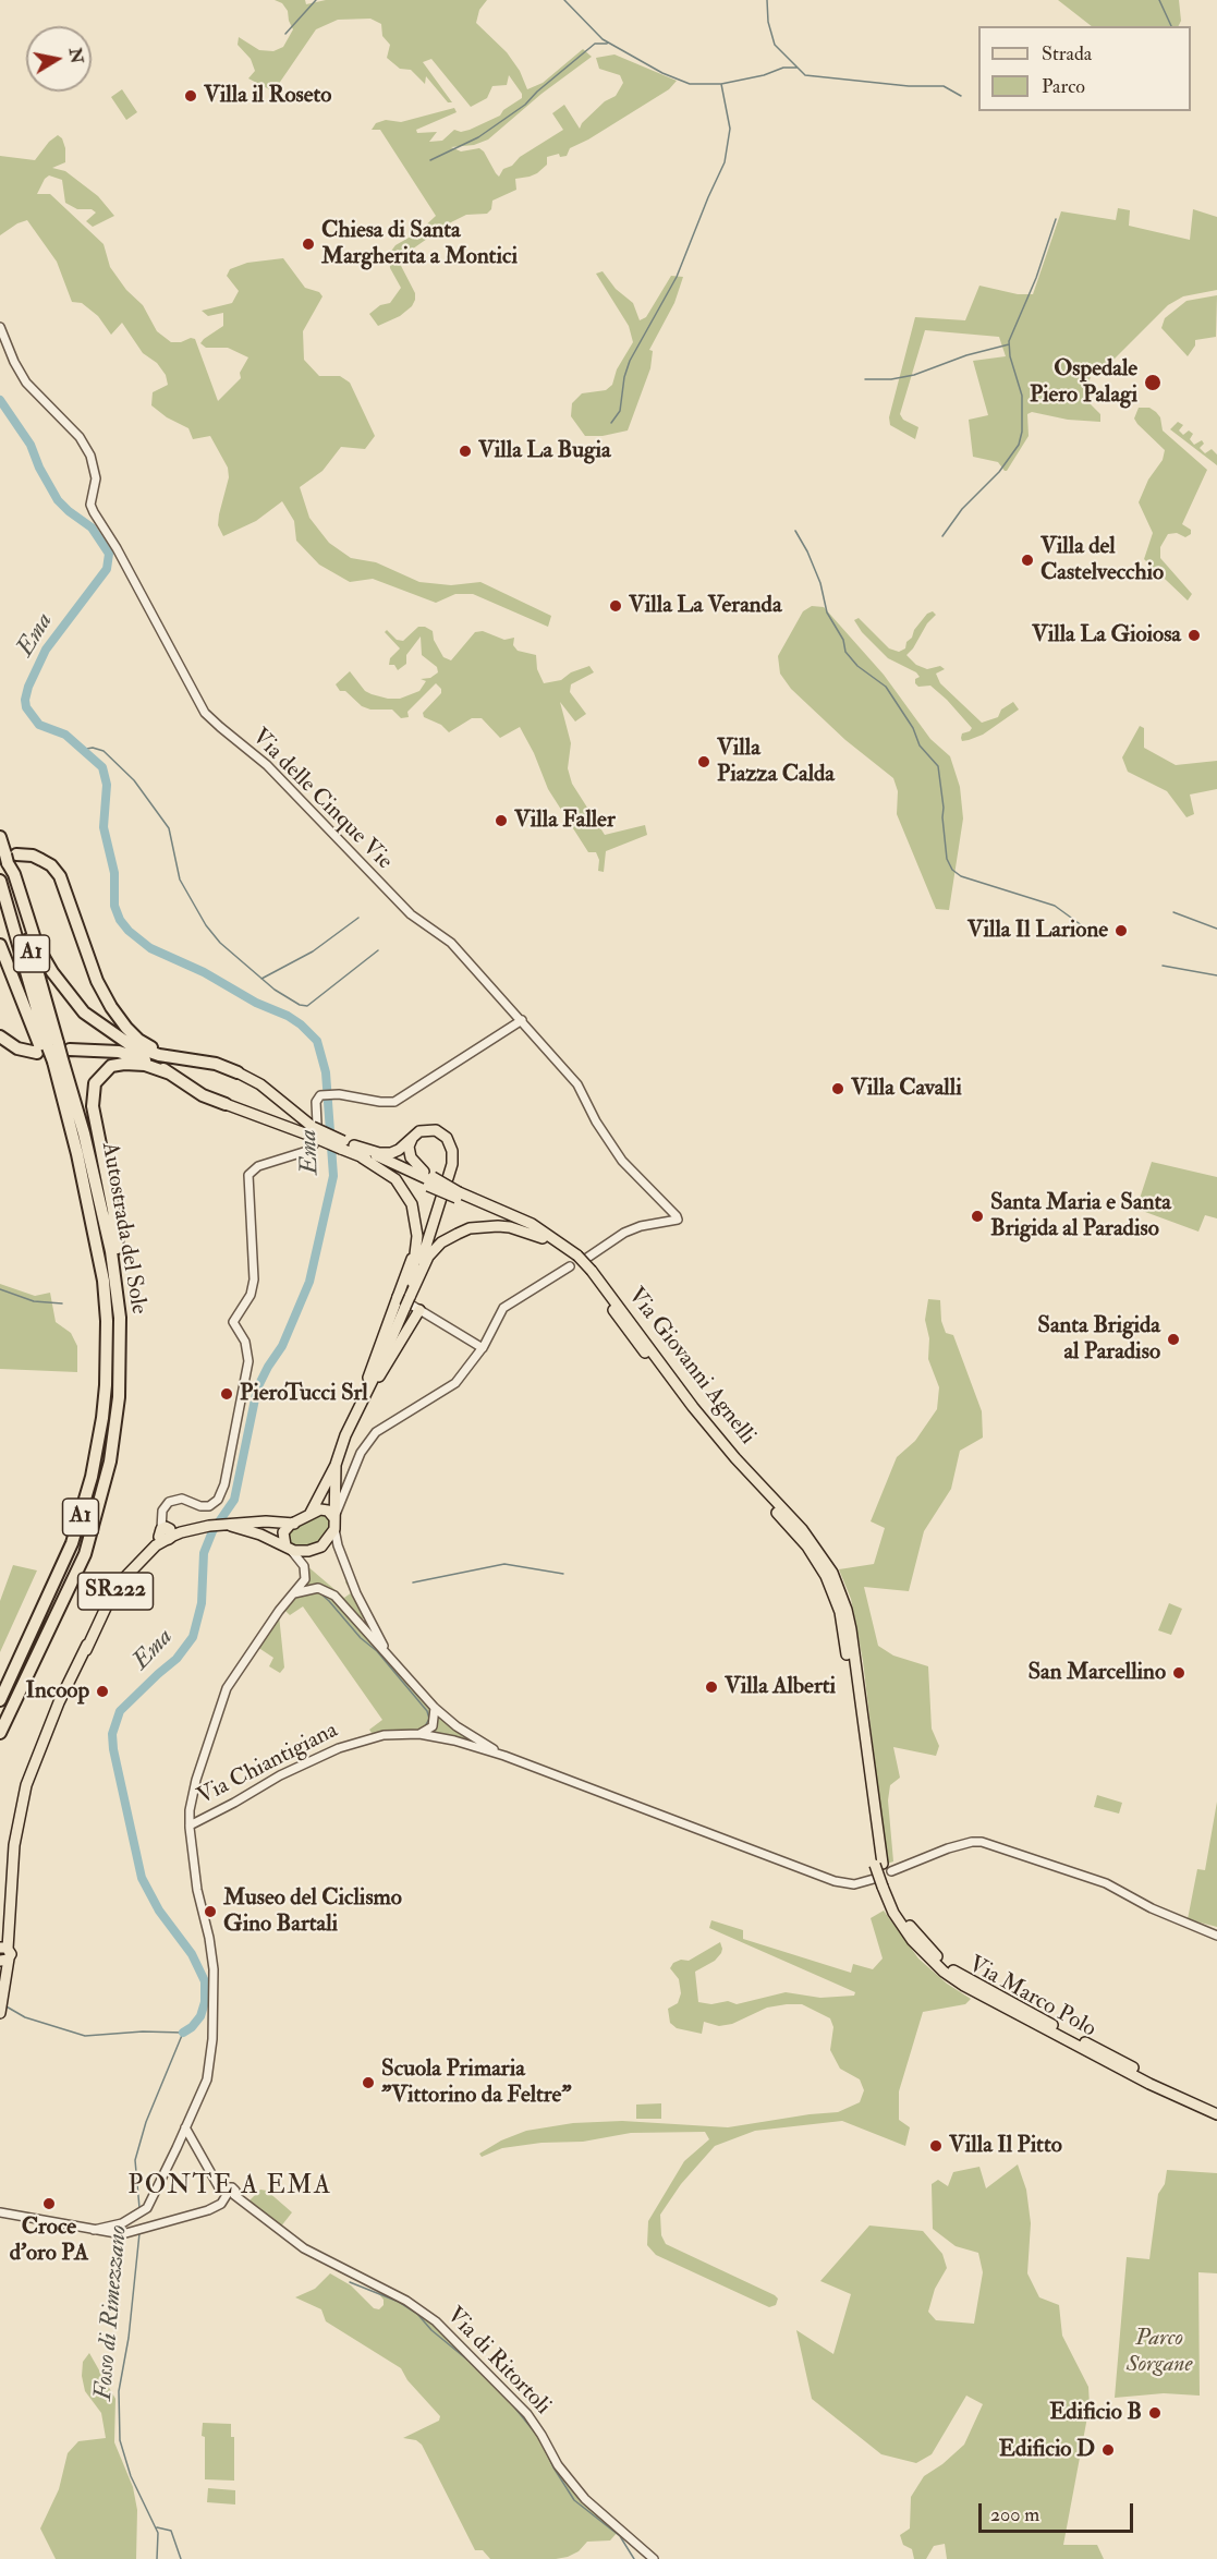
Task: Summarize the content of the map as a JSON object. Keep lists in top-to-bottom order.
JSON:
{
  "streets": {
    "highway": ["A1", "Autostrada del Sole"],
    "main road": ["Via Giovanni Agnelli", "SR222", "Via Marco Polo"],
    "street": ["Via delle Cinque Vie", "Via Chiantigiana", "Via di Ritortoli"]
  },
  "crossings": [
    ["Via delle Cinque Vie", "Via Giovanni Agnelli"],
    ["Via Giovanni Agnelli", "Via Marco Polo"],
    ["Via Chiantigiana", "Via di Ritortoli"]
  ],
  "districts": ["PONTE A EMA"],
  "water": ["Ema", "Fosso di Rimezzano"],
  "parks": ["Parco Sorgane"],
  "places": [
    "Villa il Roseto",
    "Chiesa di Santa Margherita a Montici",
    "Ospedale Piero Palagi",
    "Villa La Bugia",
    "Villa del Castelvecchio",
    "Villa La Veranda",
    "Villa La Gioiosa",
    "Villa Piazza Calda",
    "Villa Faller",
    "Villa Il Larione",
    "Villa Cavalli",
    "Santa Maria e Santa Brigida al Paradiso",
    "Santa Brigida al Paradiso",
    "PieroTucci Srl",
    "San Marcellino",
    "Villa Alberti",
    "Incoop",
    "Museo del Ciclismo Gino Bartali",
    "Scuola Primaria \"Vittorino da Feltre\"",
    "Villa Il Pitto",
    "Croce d'oro PA",
    "Edificio B",
    "Edificio D"
  ],
  "legend": ["Strada", "Parco"],
  "scale_bar": "200 m",
  "north": "right"
}
